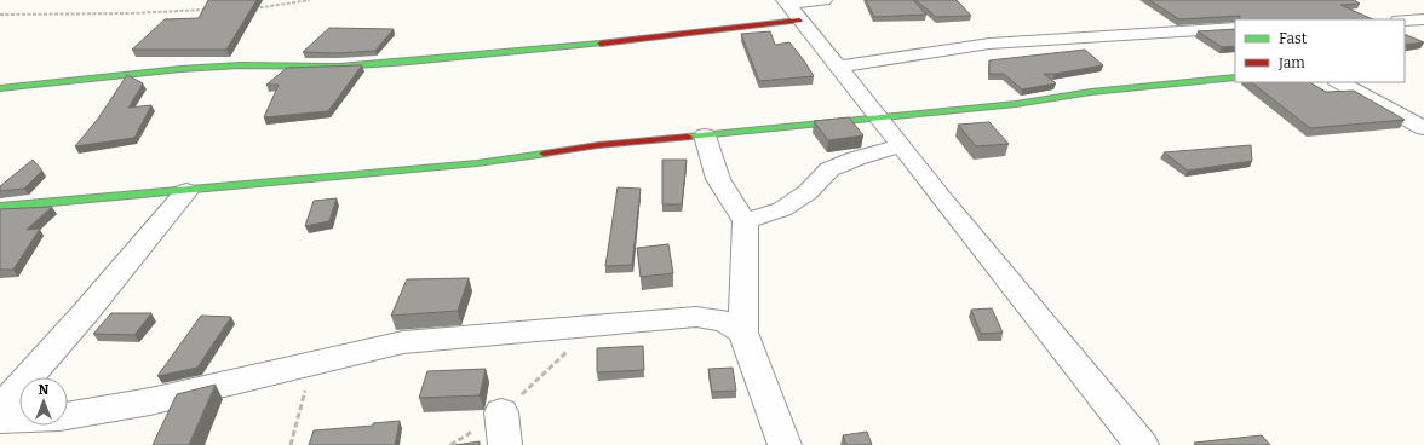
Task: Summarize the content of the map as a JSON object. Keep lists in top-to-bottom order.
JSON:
{
  "legend": ["Fast", "Jam"],
  "north": "top"
}
